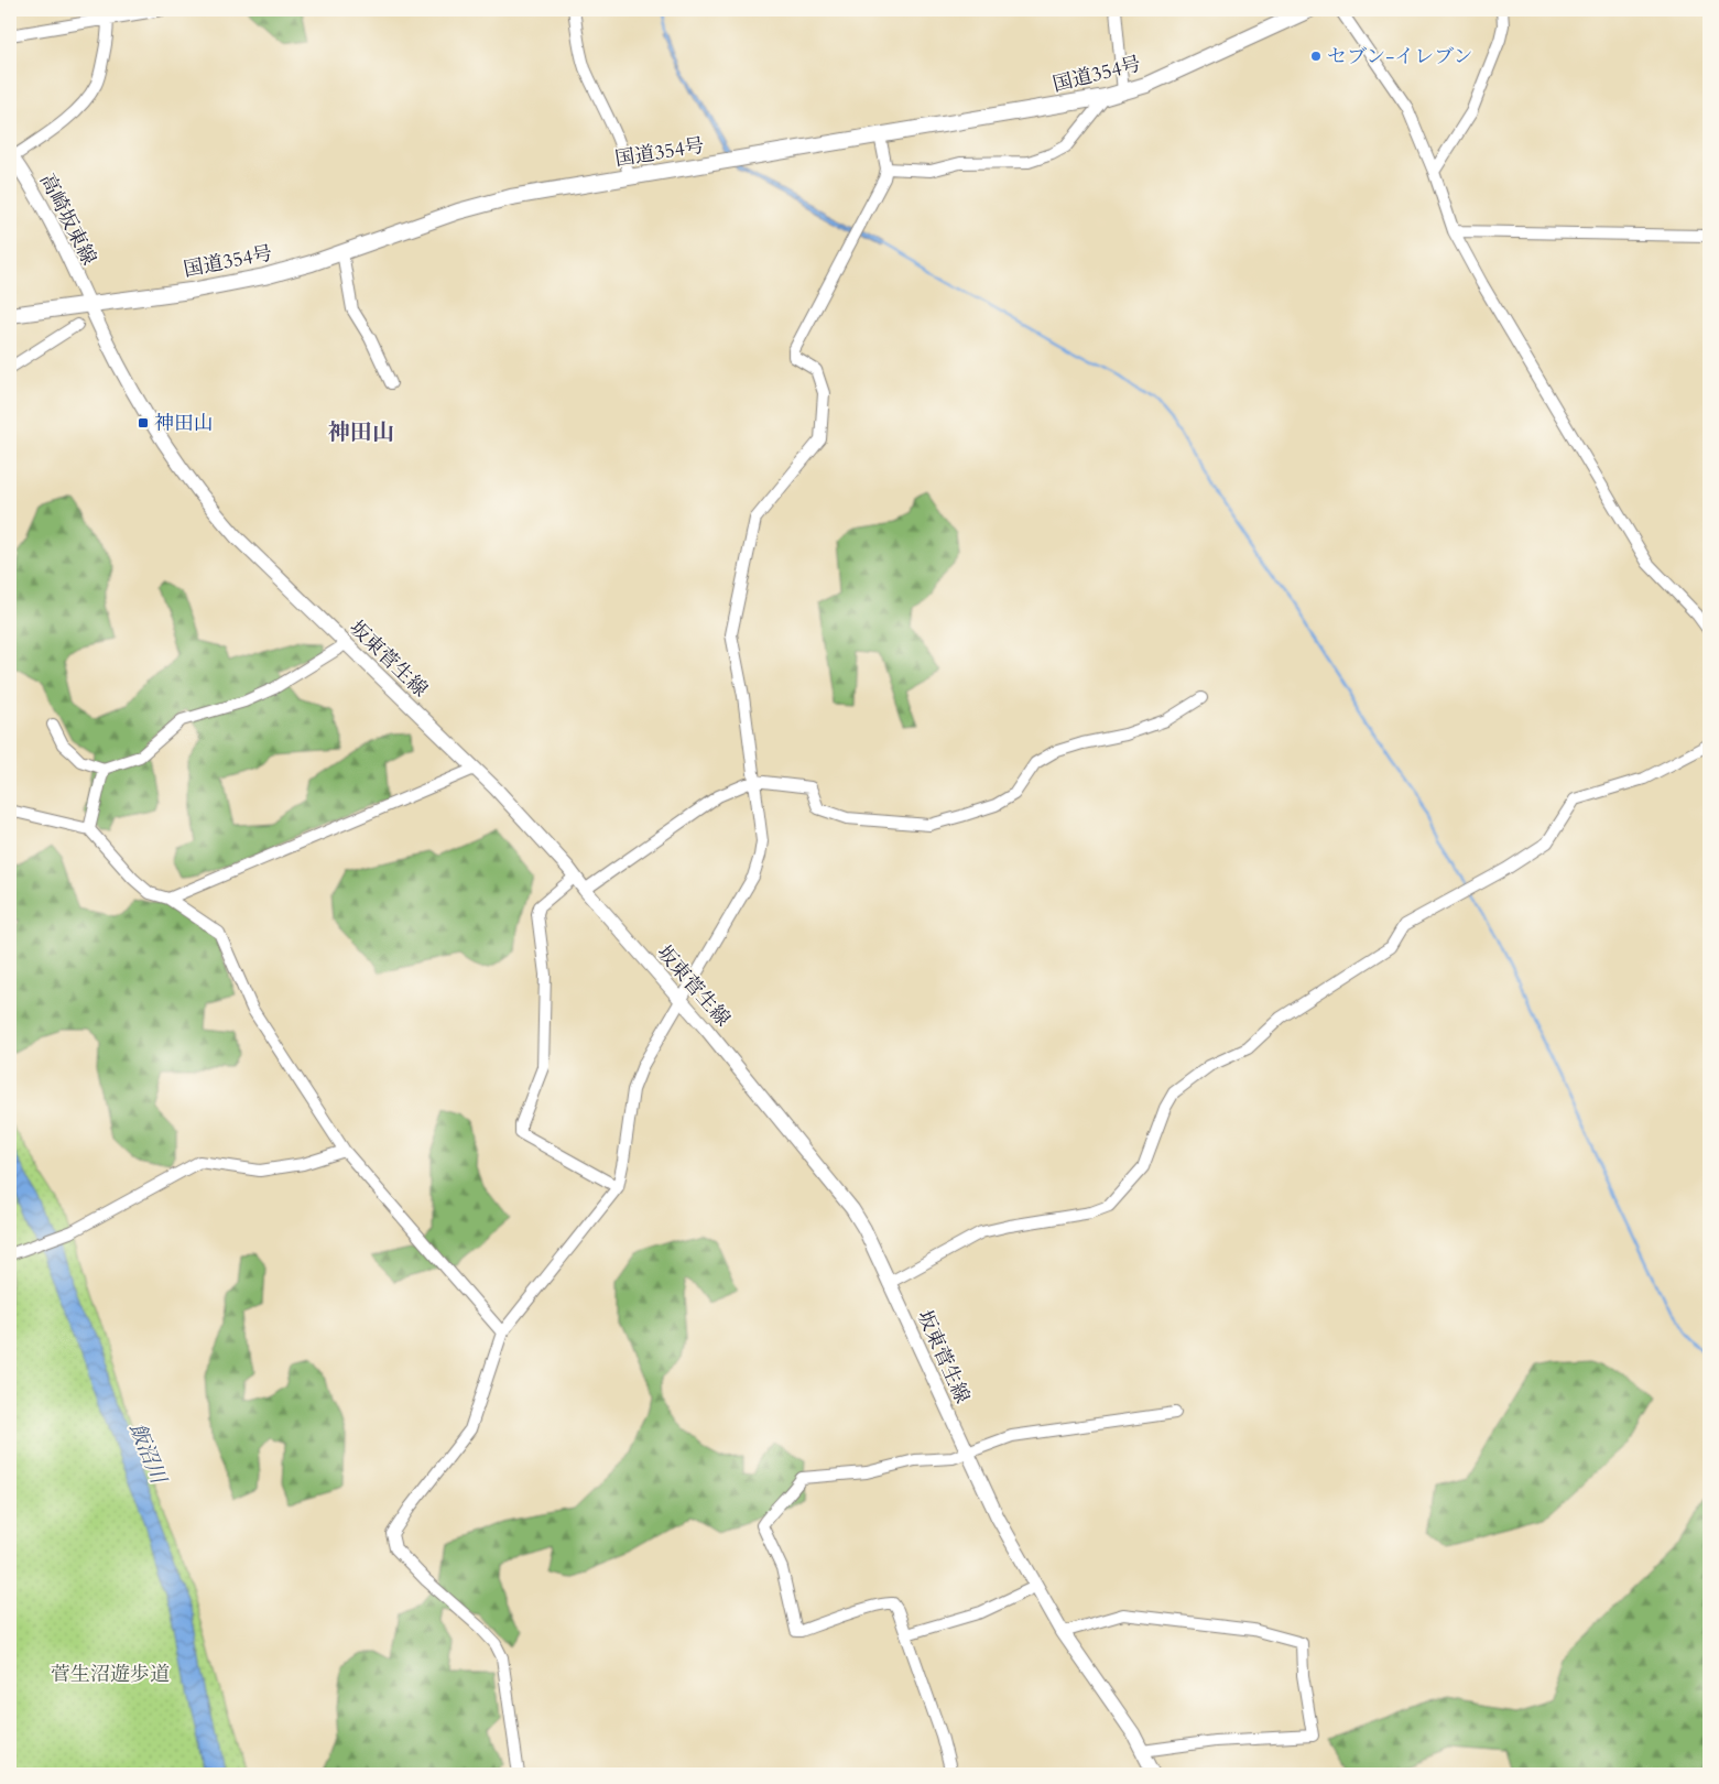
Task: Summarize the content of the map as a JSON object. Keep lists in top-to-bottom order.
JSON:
{
  "streets": {
    "highway": ["国道354号"],
    "main road": ["高崎坂東線", "坂東菅生線"]
  },
  "crossings": [
    ["国道354号", "高崎坂東線"],
    ["国道354号", "坂東菅生線"],
    ["高崎坂東線", "坂東菅生線"]
  ],
  "districts": ["神田山"],
  "water": ["飯沼川"],
  "parks": ["菅生沼遊歩道"],
  "places": {
    "other": ["セブン-イレブン"],
    "transit": ["神田山"]
  }
}
